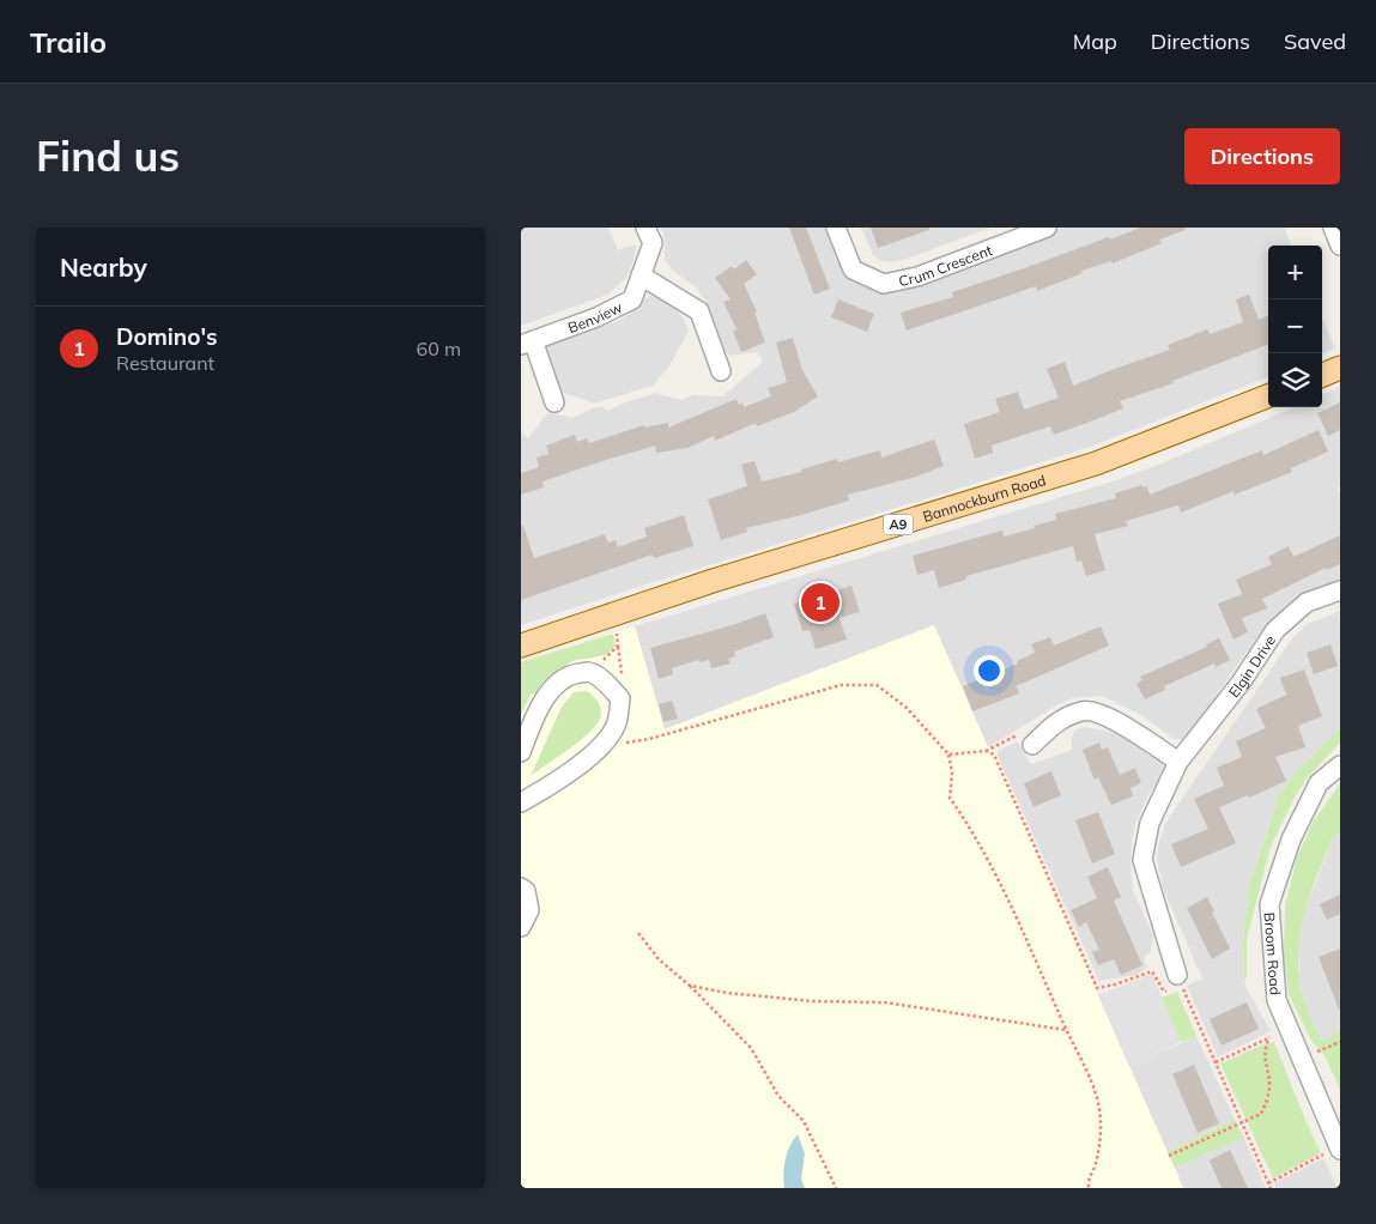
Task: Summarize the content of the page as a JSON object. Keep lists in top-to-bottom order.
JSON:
{
  "streets": {
    "main road": ["Bannockburn Road", "A9"],
    "street": [
      "Crum Crescent",
      "Benview",
      "Elgin Drive",
      "Broom Road"
    ]
  },
  "page": {
    "header": "Trailo",
    "nav": ["Map", "Directions", "Saved"],
    "buttons": "Directions",
    "title": "Find us",
    "heading": "Nearby",
    "map_buttons": ["+", "−"],
    "list": [
      {
        "mark": "1",
        "name": "Domino's",
        "note": "Restaurant",
        "value": "60 m"
      }
    ],
    "pins": "1"
  }
}
